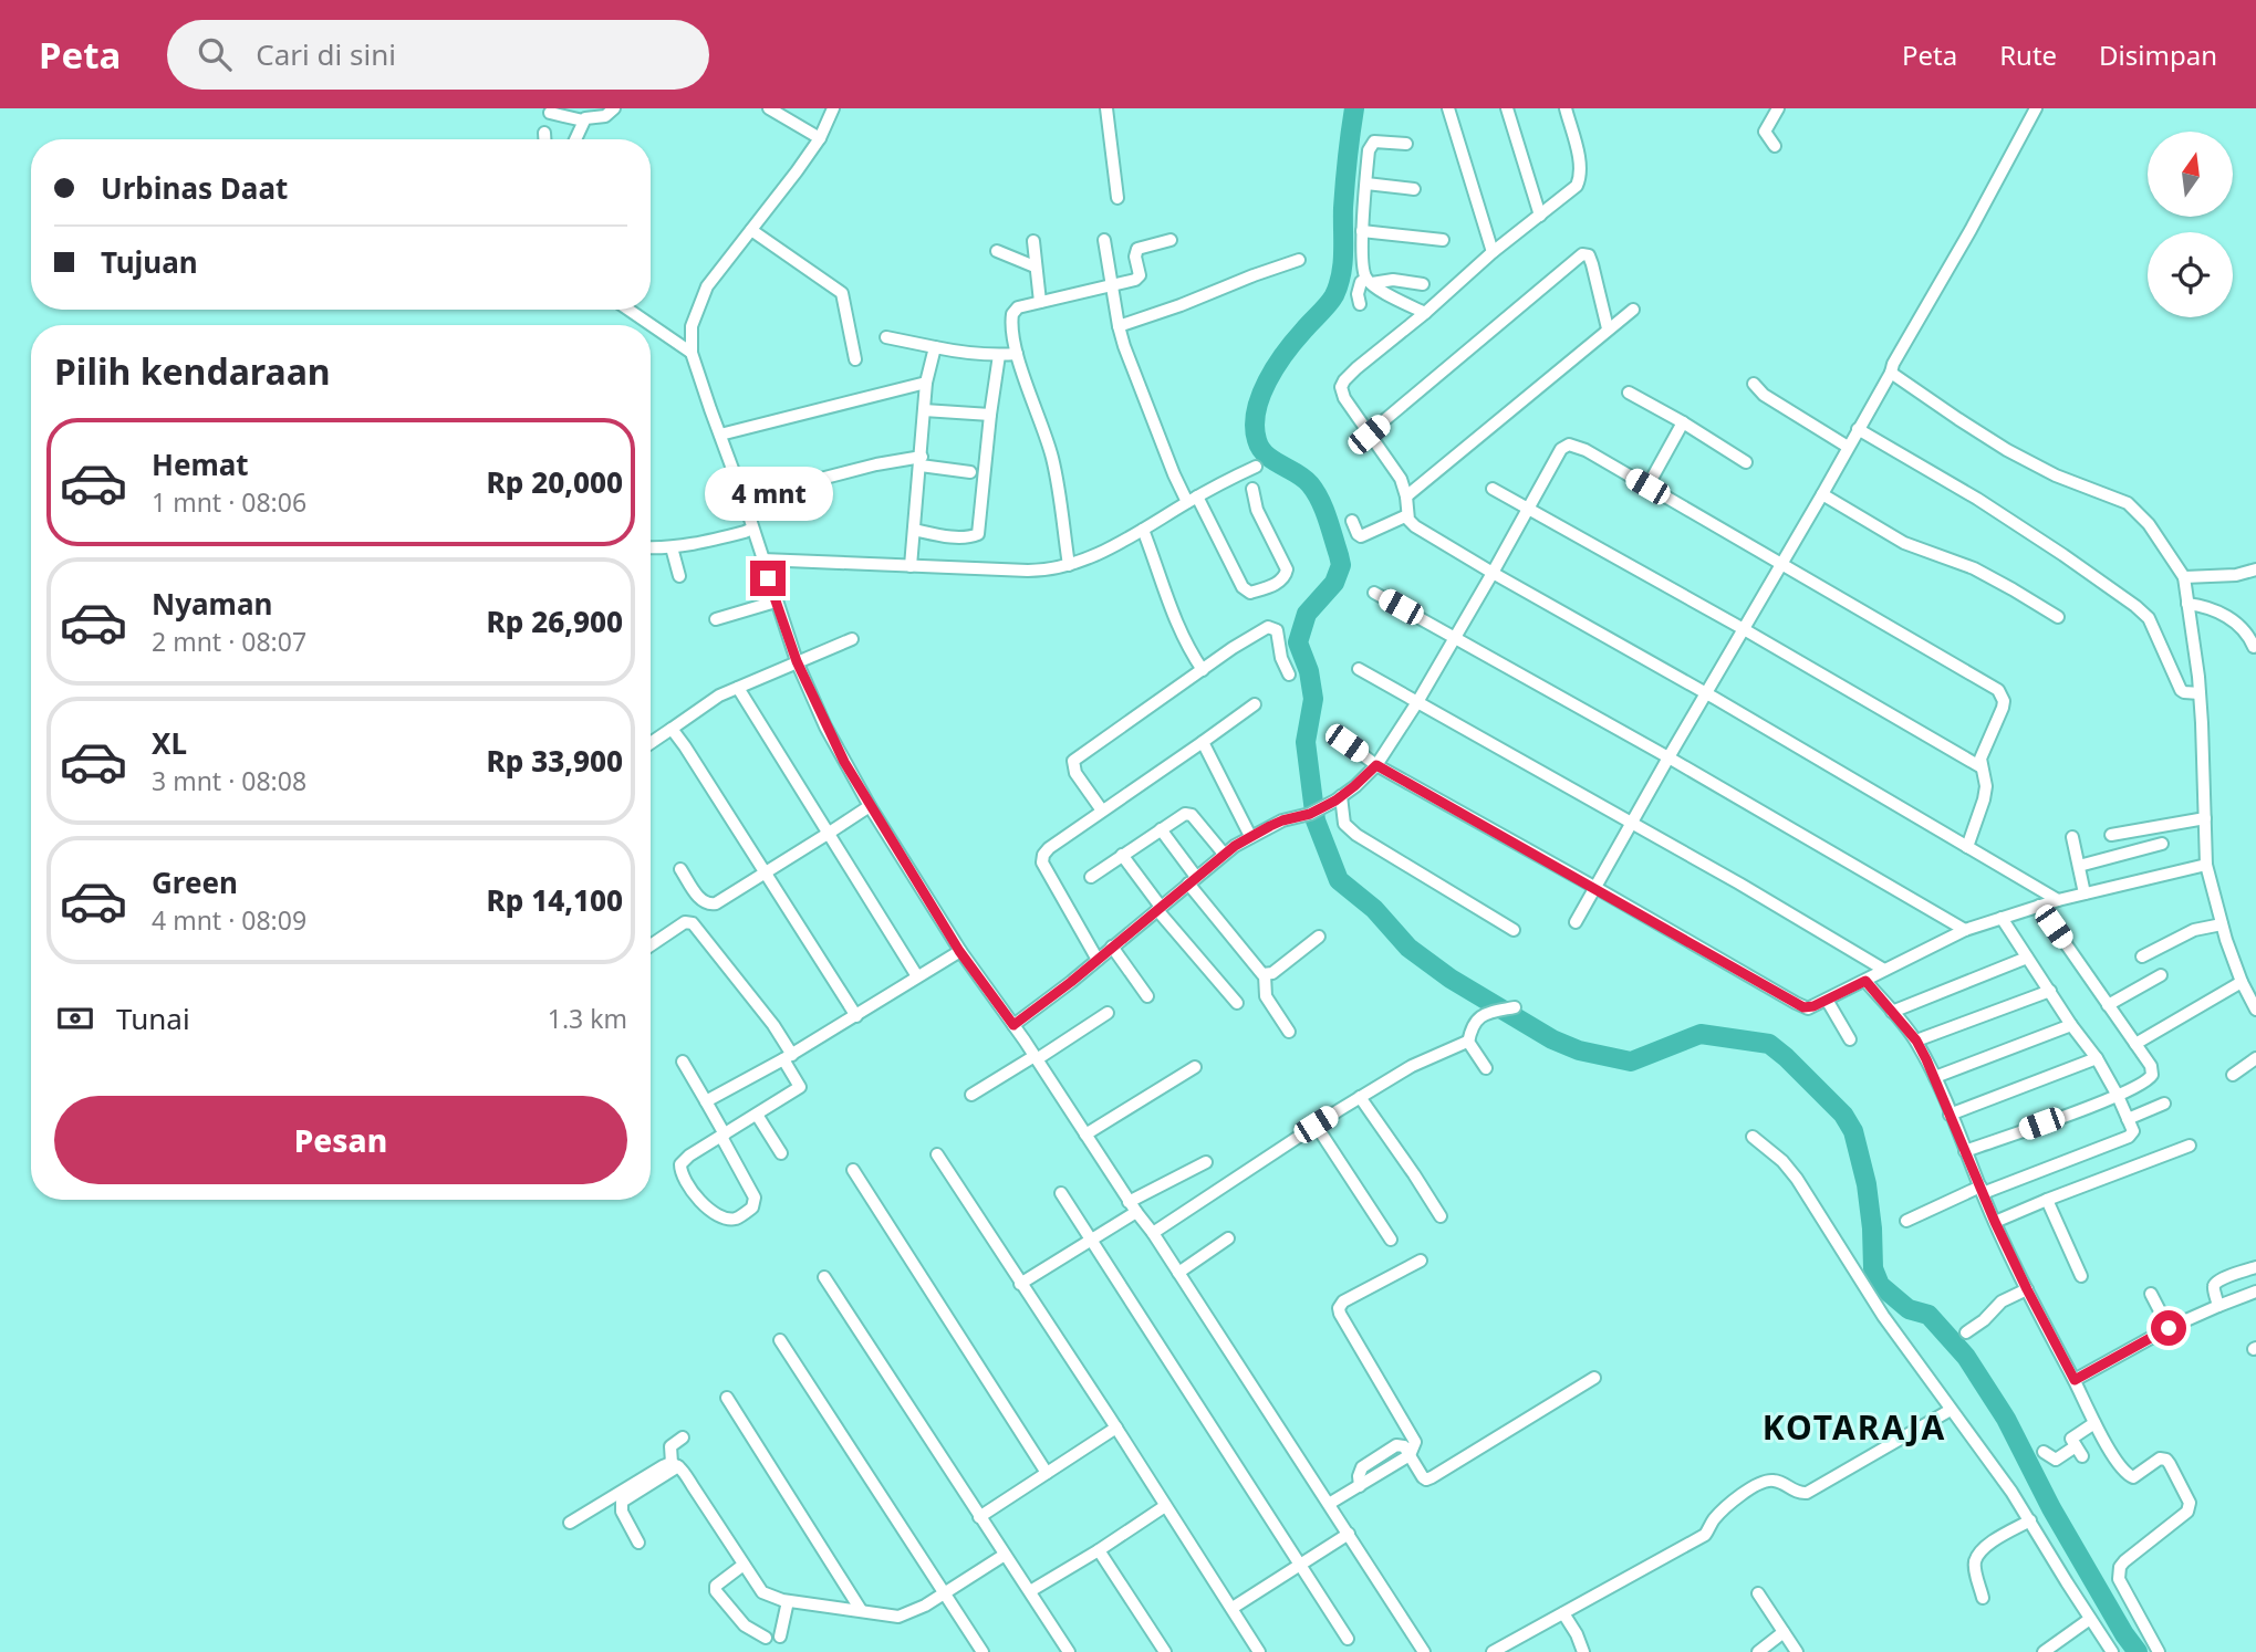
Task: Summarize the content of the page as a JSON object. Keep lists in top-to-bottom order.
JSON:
{
  "districts": ["KOTARAJA"],
  "north": "top",
  "page": {
    "header": "Peta",
    "search": "Cari di sini",
    "nav": ["Peta", "Rute", "Disimpan"],
    "banner": ["Urbinas Daat", "Tujuan"],
    "heading": "Pilih kendaraan",
    "list": [
      {
        "name": "Hemat",
        "note": "1 mnt · 08:06",
        "value": "Rp 20,000"
      },
      {
        "name": "Nyaman",
        "note": "2 mnt · 08:07",
        "value": "Rp 26,900"
      },
      {
        "name": "XL",
        "note": "3 mnt · 08:08",
        "value": "Rp 33,900"
      },
      {
        "name": "Green",
        "note": "4 mnt · 08:09",
        "value": "Rp 14,100"
      }
    ],
    "bubble": "4 mnt",
    "pay": ["Tunai", "1.3 km"],
    "buttons": "Pesan"
  }
}
